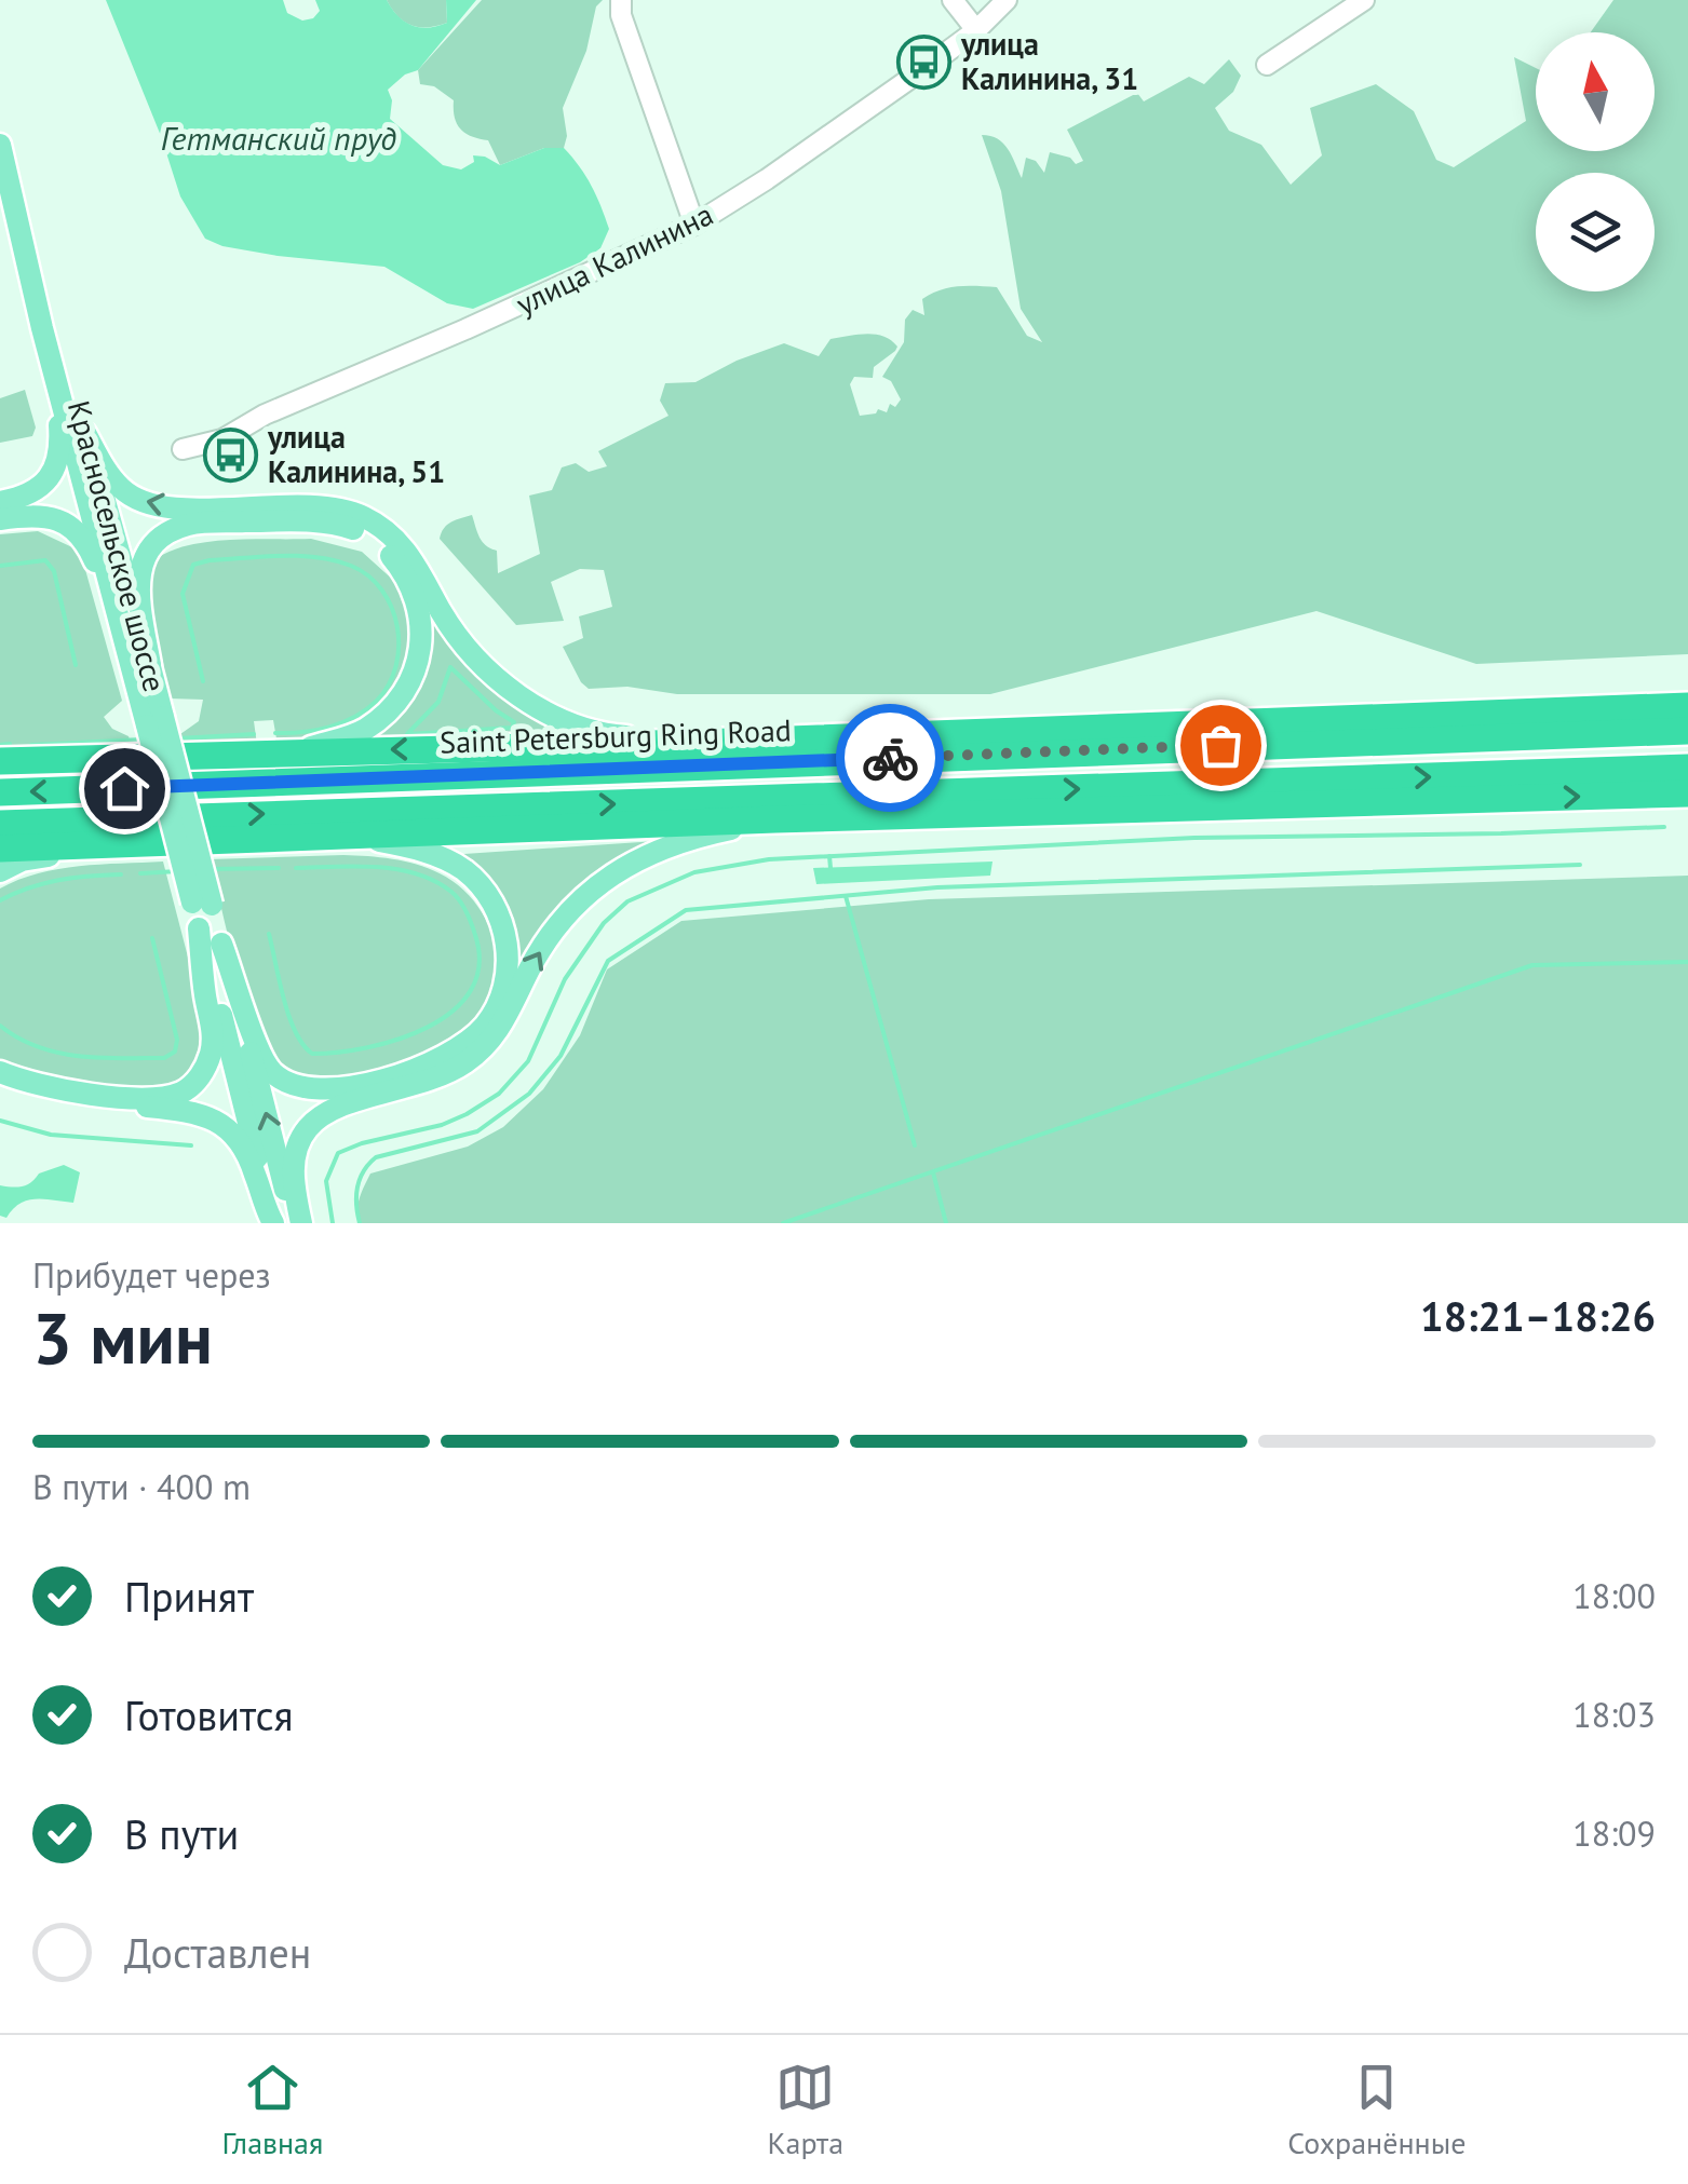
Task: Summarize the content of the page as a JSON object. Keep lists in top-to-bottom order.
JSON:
{
  "streets": {
    "highway": ["Saint Petersburg Ring Road"],
    "main road": ["Красносельское шоссе"],
    "street": ["улица Калинина"]
  },
  "water": ["Гетманский пруд"],
  "places": {
    "bus stop": ["улица Калинина, 31", "улица Калинина, 51"]
  },
  "north": "top",
  "page": {
    "heading": ["3 мин", "Прибудет через", "18:21–18:26"],
    "bar": "В пути · 400 m",
    "list": [
      ["Принят", "18:00"],
      ["Готовится", "18:03"],
      ["В пути", "18:09"],
      "Доставлен"
    ],
    "tabs": ["Главная", "Карта", "Сохранённые"]
  }
}
